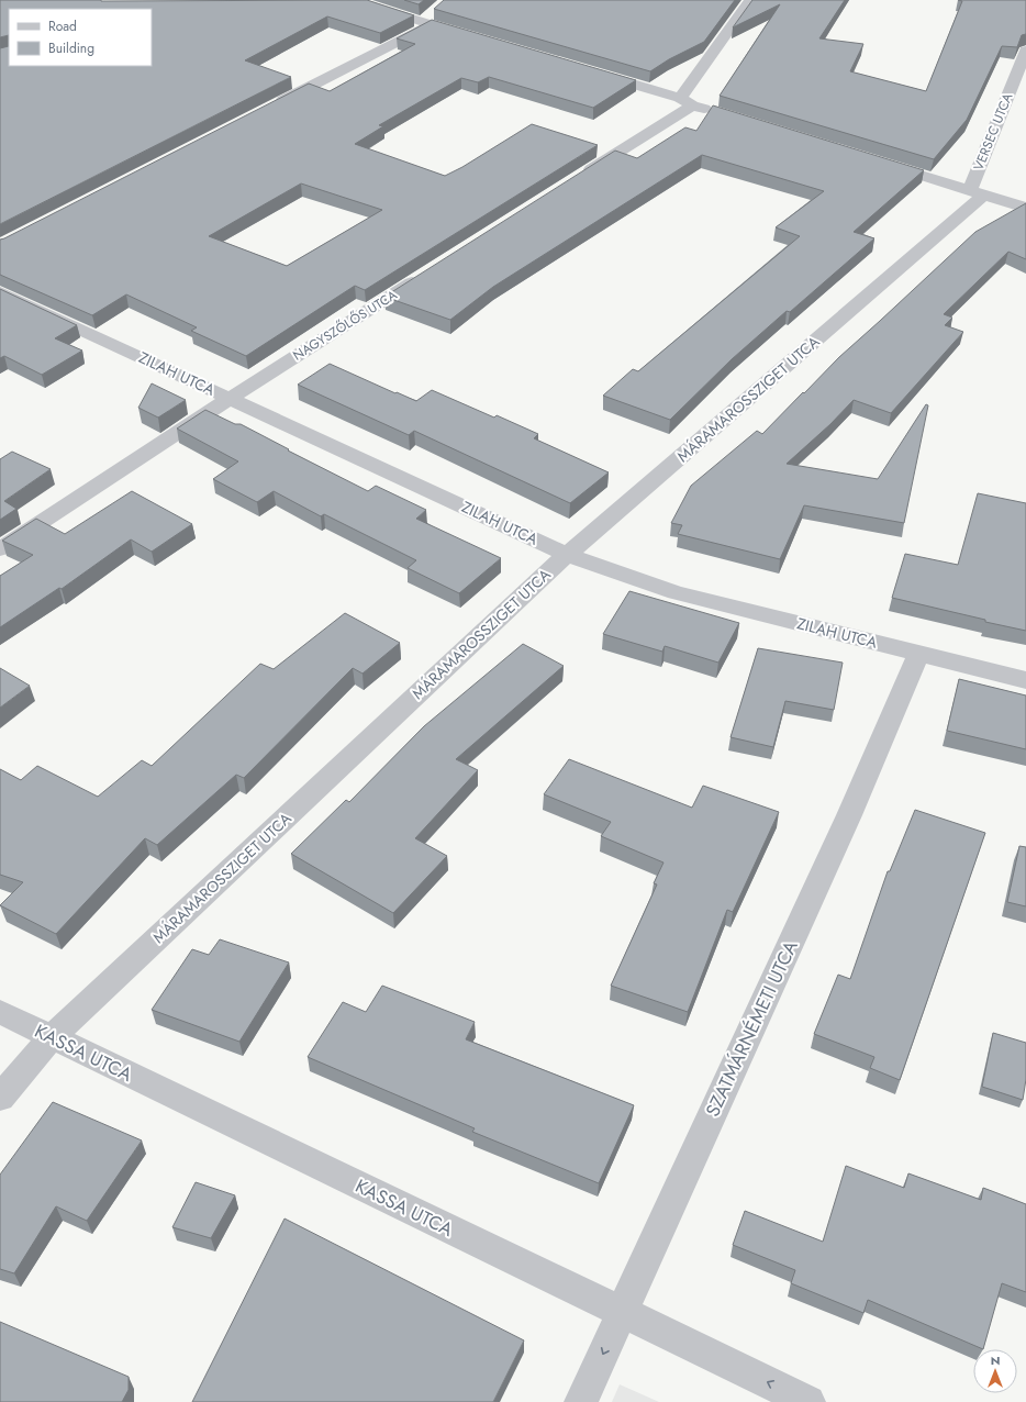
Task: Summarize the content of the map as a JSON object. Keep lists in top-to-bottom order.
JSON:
{
  "streets": {
    "street": [
      "VERSEC UTCA",
      "NAGYSZŐLŐS UTCA",
      "ZILAH UTCA",
      "MÁRAMAROSSZIGET UTCA",
      "SZATMÁRNÉMETI UTCA",
      "KASSA UTCA"
    ]
  },
  "crossings": [
    ["VERSEC UTCA", "MÁRAMAROSSZIGET UTCA"],
    ["NAGYSZŐLŐS UTCA", "ZILAH UTCA"],
    ["ZILAH UTCA", "MÁRAMAROSSZIGET UTCA"],
    ["ZILAH UTCA", "SZATMÁRNÉMETI UTCA"],
    ["MÁRAMAROSSZIGET UTCA", "KASSA UTCA"],
    ["SZATMÁRNÉMETI UTCA", "KASSA UTCA"]
  ],
  "legend": ["Road", "Building"],
  "north": "top"
}
